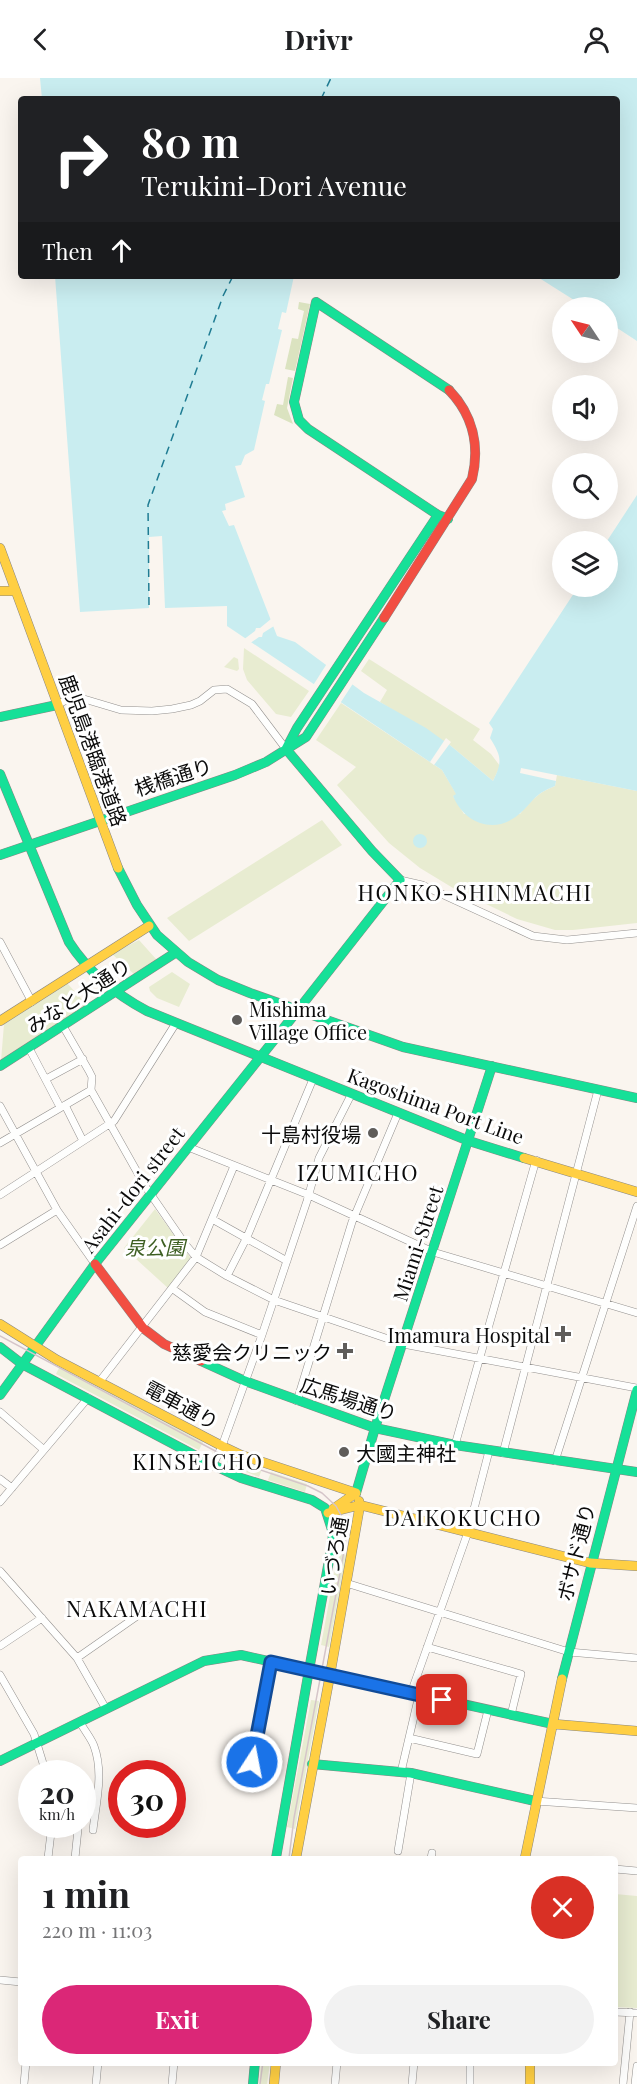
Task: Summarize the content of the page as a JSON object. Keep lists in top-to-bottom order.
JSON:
{
  "streets": {
    "main road": [
      "鹿児島港臨港道路",
      "桟橋通り",
      "みなと大通り",
      "Kagoshima Port Line",
      "Asahi-dori street",
      "Miami-Street",
      "広馬場通り",
      "電車通り",
      "ボサド通り",
      "いづろ通"
    ]
  },
  "crossings": [
    ["鹿児島港臨港道路", "桟橋通り"],
    ["鹿児島港臨港道路", "みなと大通り"],
    ["鹿児島港臨港道路", "Asahi-dori street"],
    ["鹿児島港臨港道路", "Miami-Street"],
    ["桟橋通り", "Kagoshima Port Line"],
    ["みなと大通り", "Kagoshima Port Line"],
    ["Kagoshima Port Line", "Asahi-dori street"],
    ["Kagoshima Port Line", "Miami-Street"],
    ["Asahi-dori street", "広馬場通り"],
    ["Asahi-dori street", "電車通り"],
    ["Miami-Street", "広馬場通り"],
    ["Miami-Street", "電車通り"],
    ["Miami-Street", "いづろ通"],
    ["広馬場通り", "ボサド通り"],
    ["電車通り", "いづろ通"]
  ],
  "districts": [
    "HONKO-SHINMACHI",
    "IZUMICHO",
    "KINSEICHO",
    "DAIKOKUCHO",
    "NAKAMACHI"
  ],
  "parks": ["泉公園"],
  "places": {
    "other": ["Mishima Village Office", "十島村役場", "大國主神社"],
    "health": ["Imamura Hospital", "慈愛会クリニック"]
  },
  "north": "top left",
  "page": {
    "header": "Drivr",
    "turn": ["80 m", "Terukini-Dori Avenue"],
    "then": "Then",
    "speed": "20 km/h",
    "limit": "30",
    "heading": ["1 min", "220 m · 11:03"],
    "buttons": ["Exit", "Share"]
  }
}
